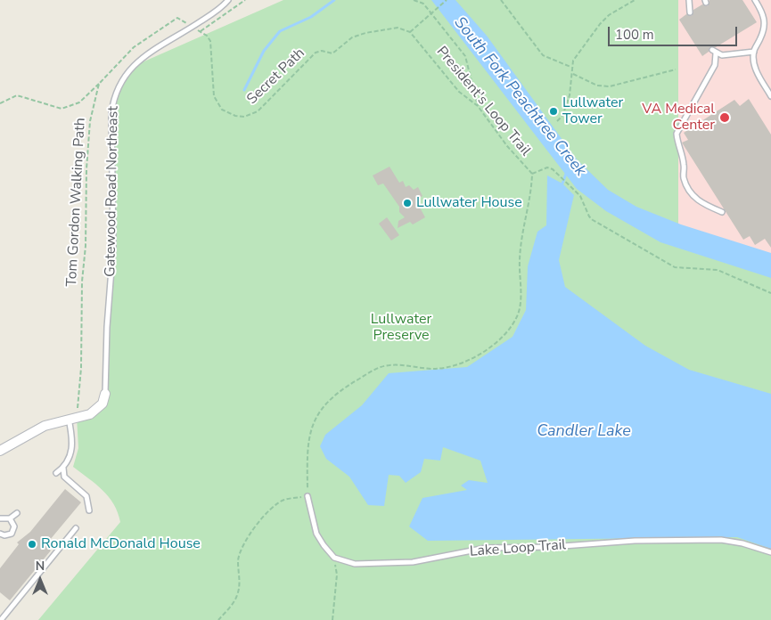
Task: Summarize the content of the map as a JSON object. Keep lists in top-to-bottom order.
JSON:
{
  "streets": {
    "street": ["Gatewood Road Northeast"],
    "lane": ["Lake Loop Trail"],
    "path": ["Secret Path", "President's Loop Trail", "Tom Gordon Walking Path"]
  },
  "crossings": [
    ["Secret Path", "President's Loop Trail"],
    ["Secret Path", "Gatewood Road Northeast"],
    ["Gatewood Road Northeast", "Tom Gordon Walking Path"]
  ],
  "water": ["South Fork Peachtree Creek", "Candler Lake"],
  "parks": ["Lullwater Preserve"],
  "places": [
    "Lullwater Tower",
    "VA Medical Center",
    "Lullwater House",
    "Ronald McDonald House"
  ],
  "scale_bar": "100 m",
  "north": "top"
}
